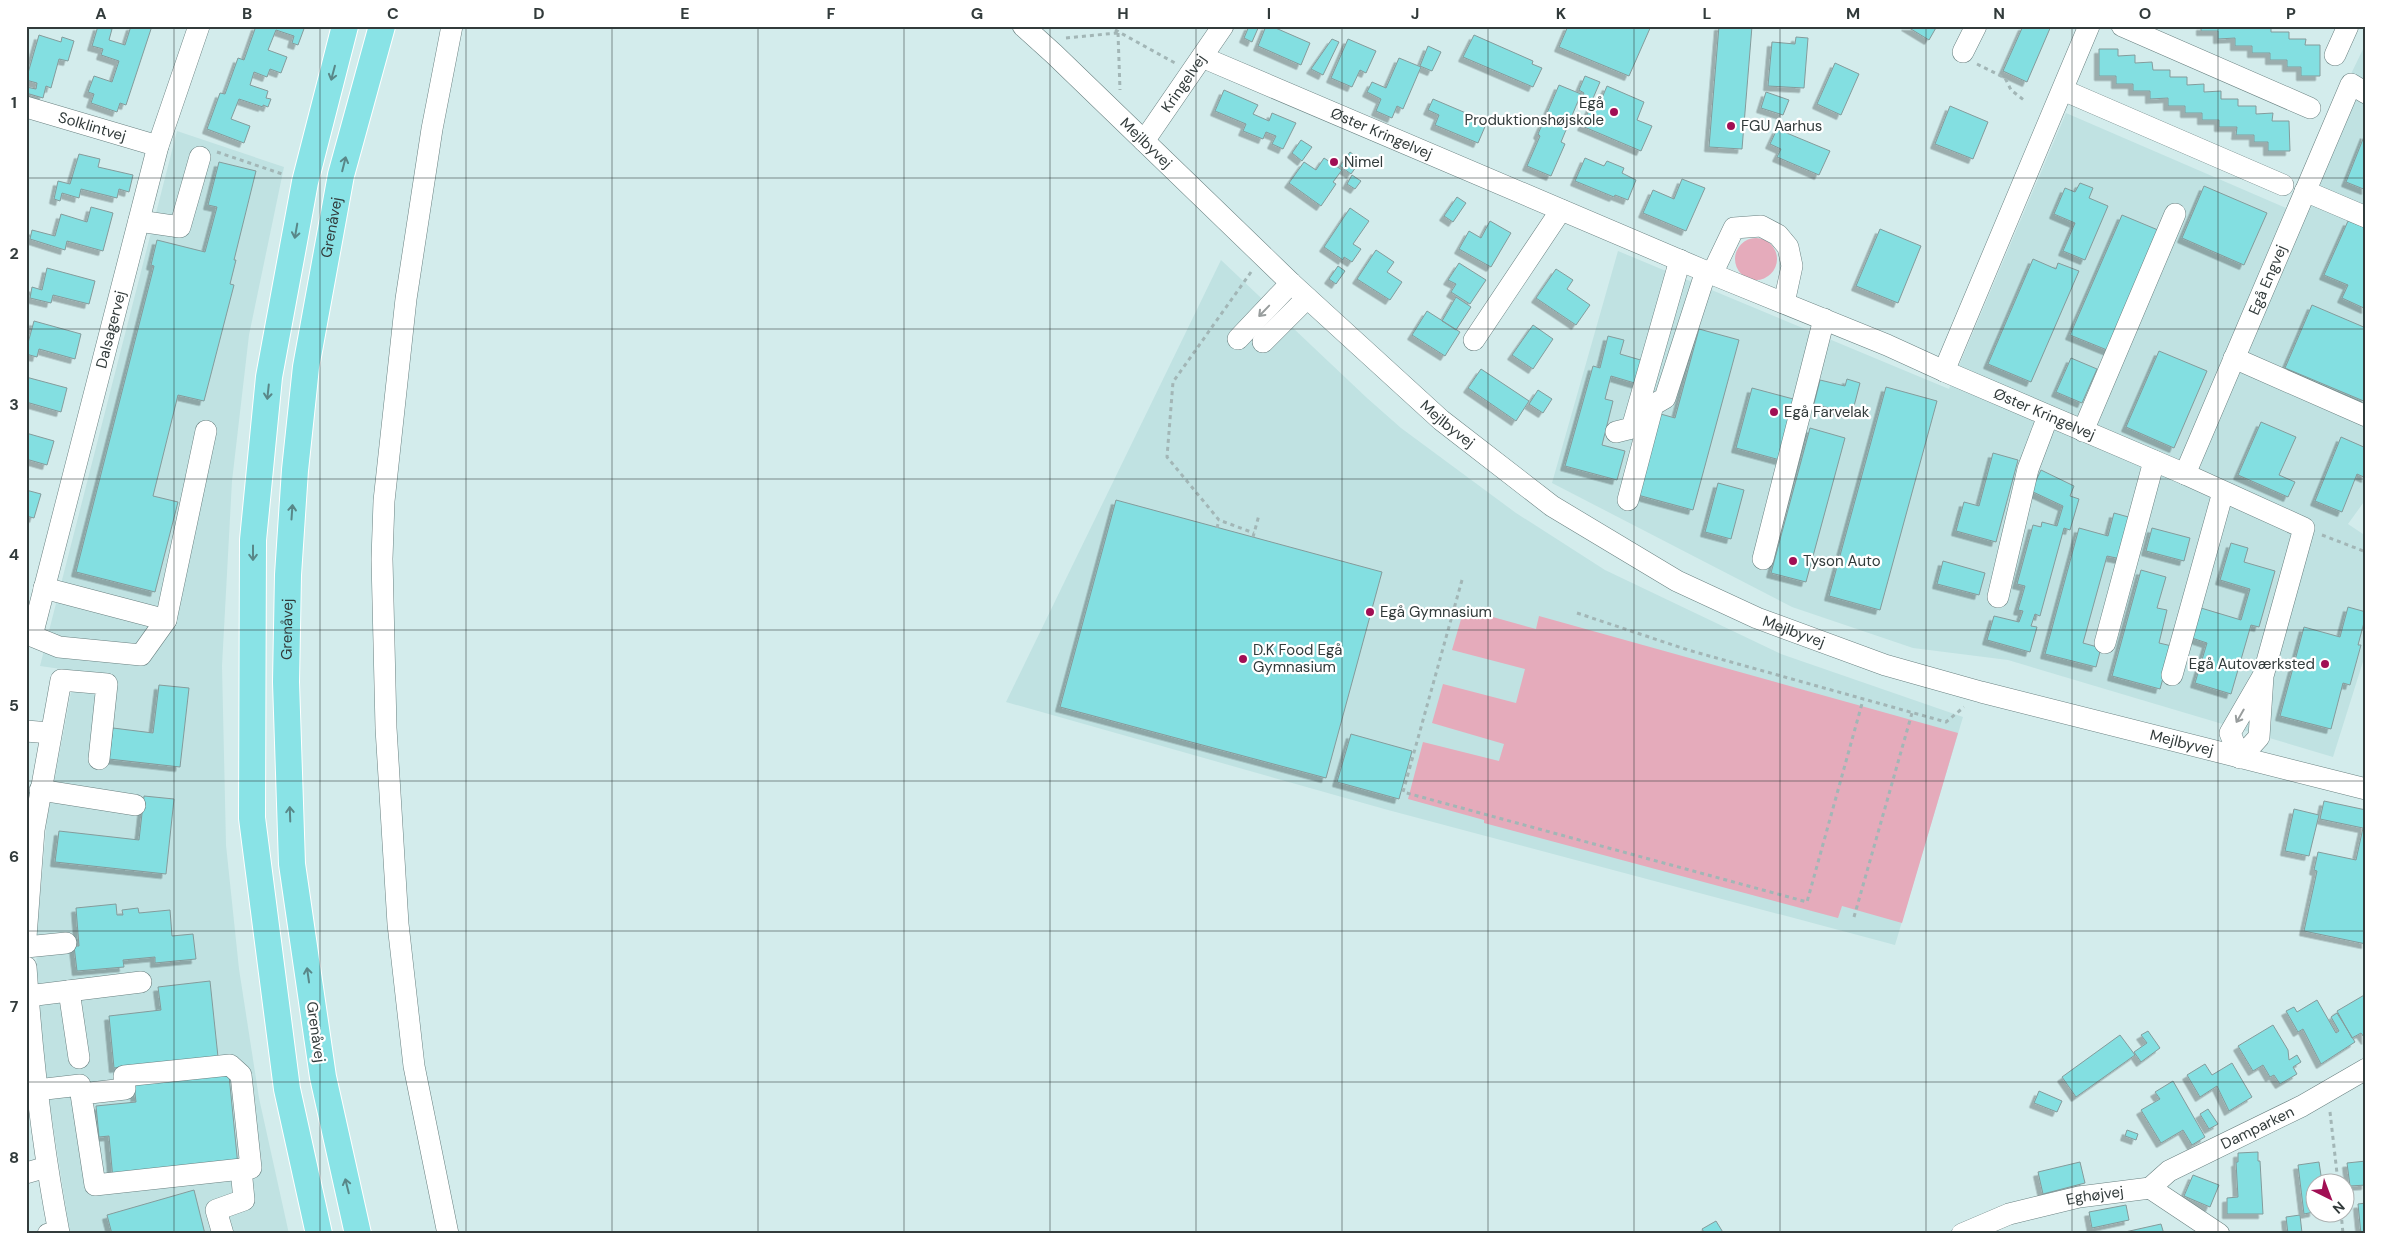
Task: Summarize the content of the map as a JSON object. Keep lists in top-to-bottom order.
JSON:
{
  "streets": {
    "main road": ["Grenåvej"],
    "street": [
      "Kringelvej",
      "Solklintvej",
      "Øster Kringelvej",
      "Mejlbyvej",
      "Egå Engvej",
      "Dalsagervej",
      "Damparken",
      "Eghøjvej"
    ]
  },
  "crossings": [
    ["Kringelvej", "Øster Kringelvej"],
    ["Kringelvej", "Mejlbyvej"],
    ["Solklintvej", "Dalsagervej"],
    ["Øster Kringelvej", "Egå Engvej"],
    ["Damparken", "Eghøjvej"]
  ],
  "places": [
    "Egå Produktionshøjskole",
    "FGU Aarhus",
    "Nimel",
    "Egå Farvelak",
    "Tyson Auto",
    "Egå Gymnasium",
    "D.K Food Egå Gymnasium",
    "Egå Autoværksted"
  ],
  "north": "bottom right",
  "grid": {
    "columns": [
      "A",
      "B",
      "C",
      "D",
      "E",
      "F",
      "G",
      "H",
      "I",
      "J",
      "K",
      "L",
      "M",
      "N",
      "O",
      "P"
    ],
    "rows": [
      "1",
      "2",
      "3",
      "4",
      "5",
      "6",
      "7",
      "8"
    ]
  }
}
